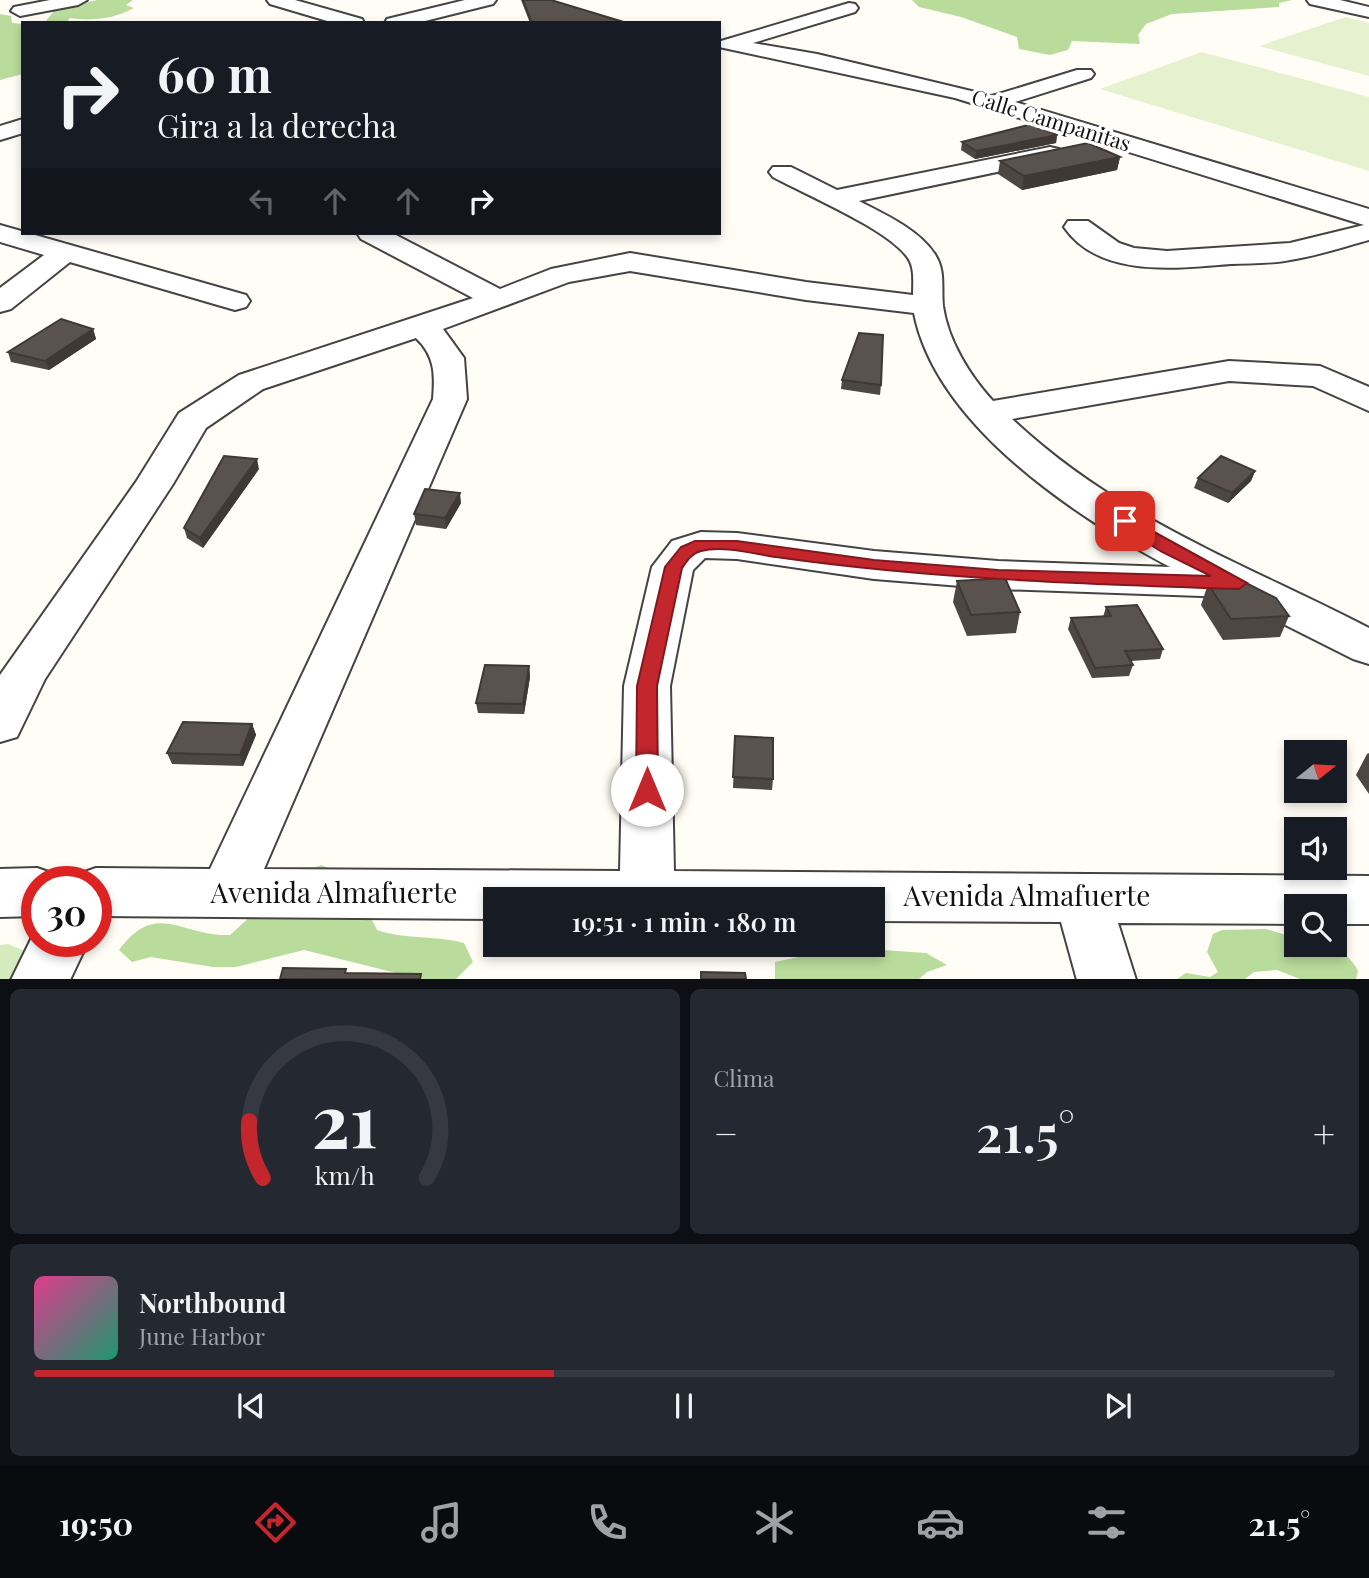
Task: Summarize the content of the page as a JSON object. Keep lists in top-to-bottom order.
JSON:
{
  "streets": {
    "street": ["Calle Campanitas", "Avenida Almafuerte"]
  },
  "north": "right",
  "page": {
    "turn": ["60 m", "Gira a la derecha"],
    "limit": "30",
    "trip": "19:51 · 1 min · 180 m",
    "tile": "Clima",
    "heat": ["−", "21.5°", "+"],
    "song": ["Northbound", "June Harbor"],
    "tabs": ["19:50", "21.5°"],
    "gauge": ["21", "km/h"]
  }
}
